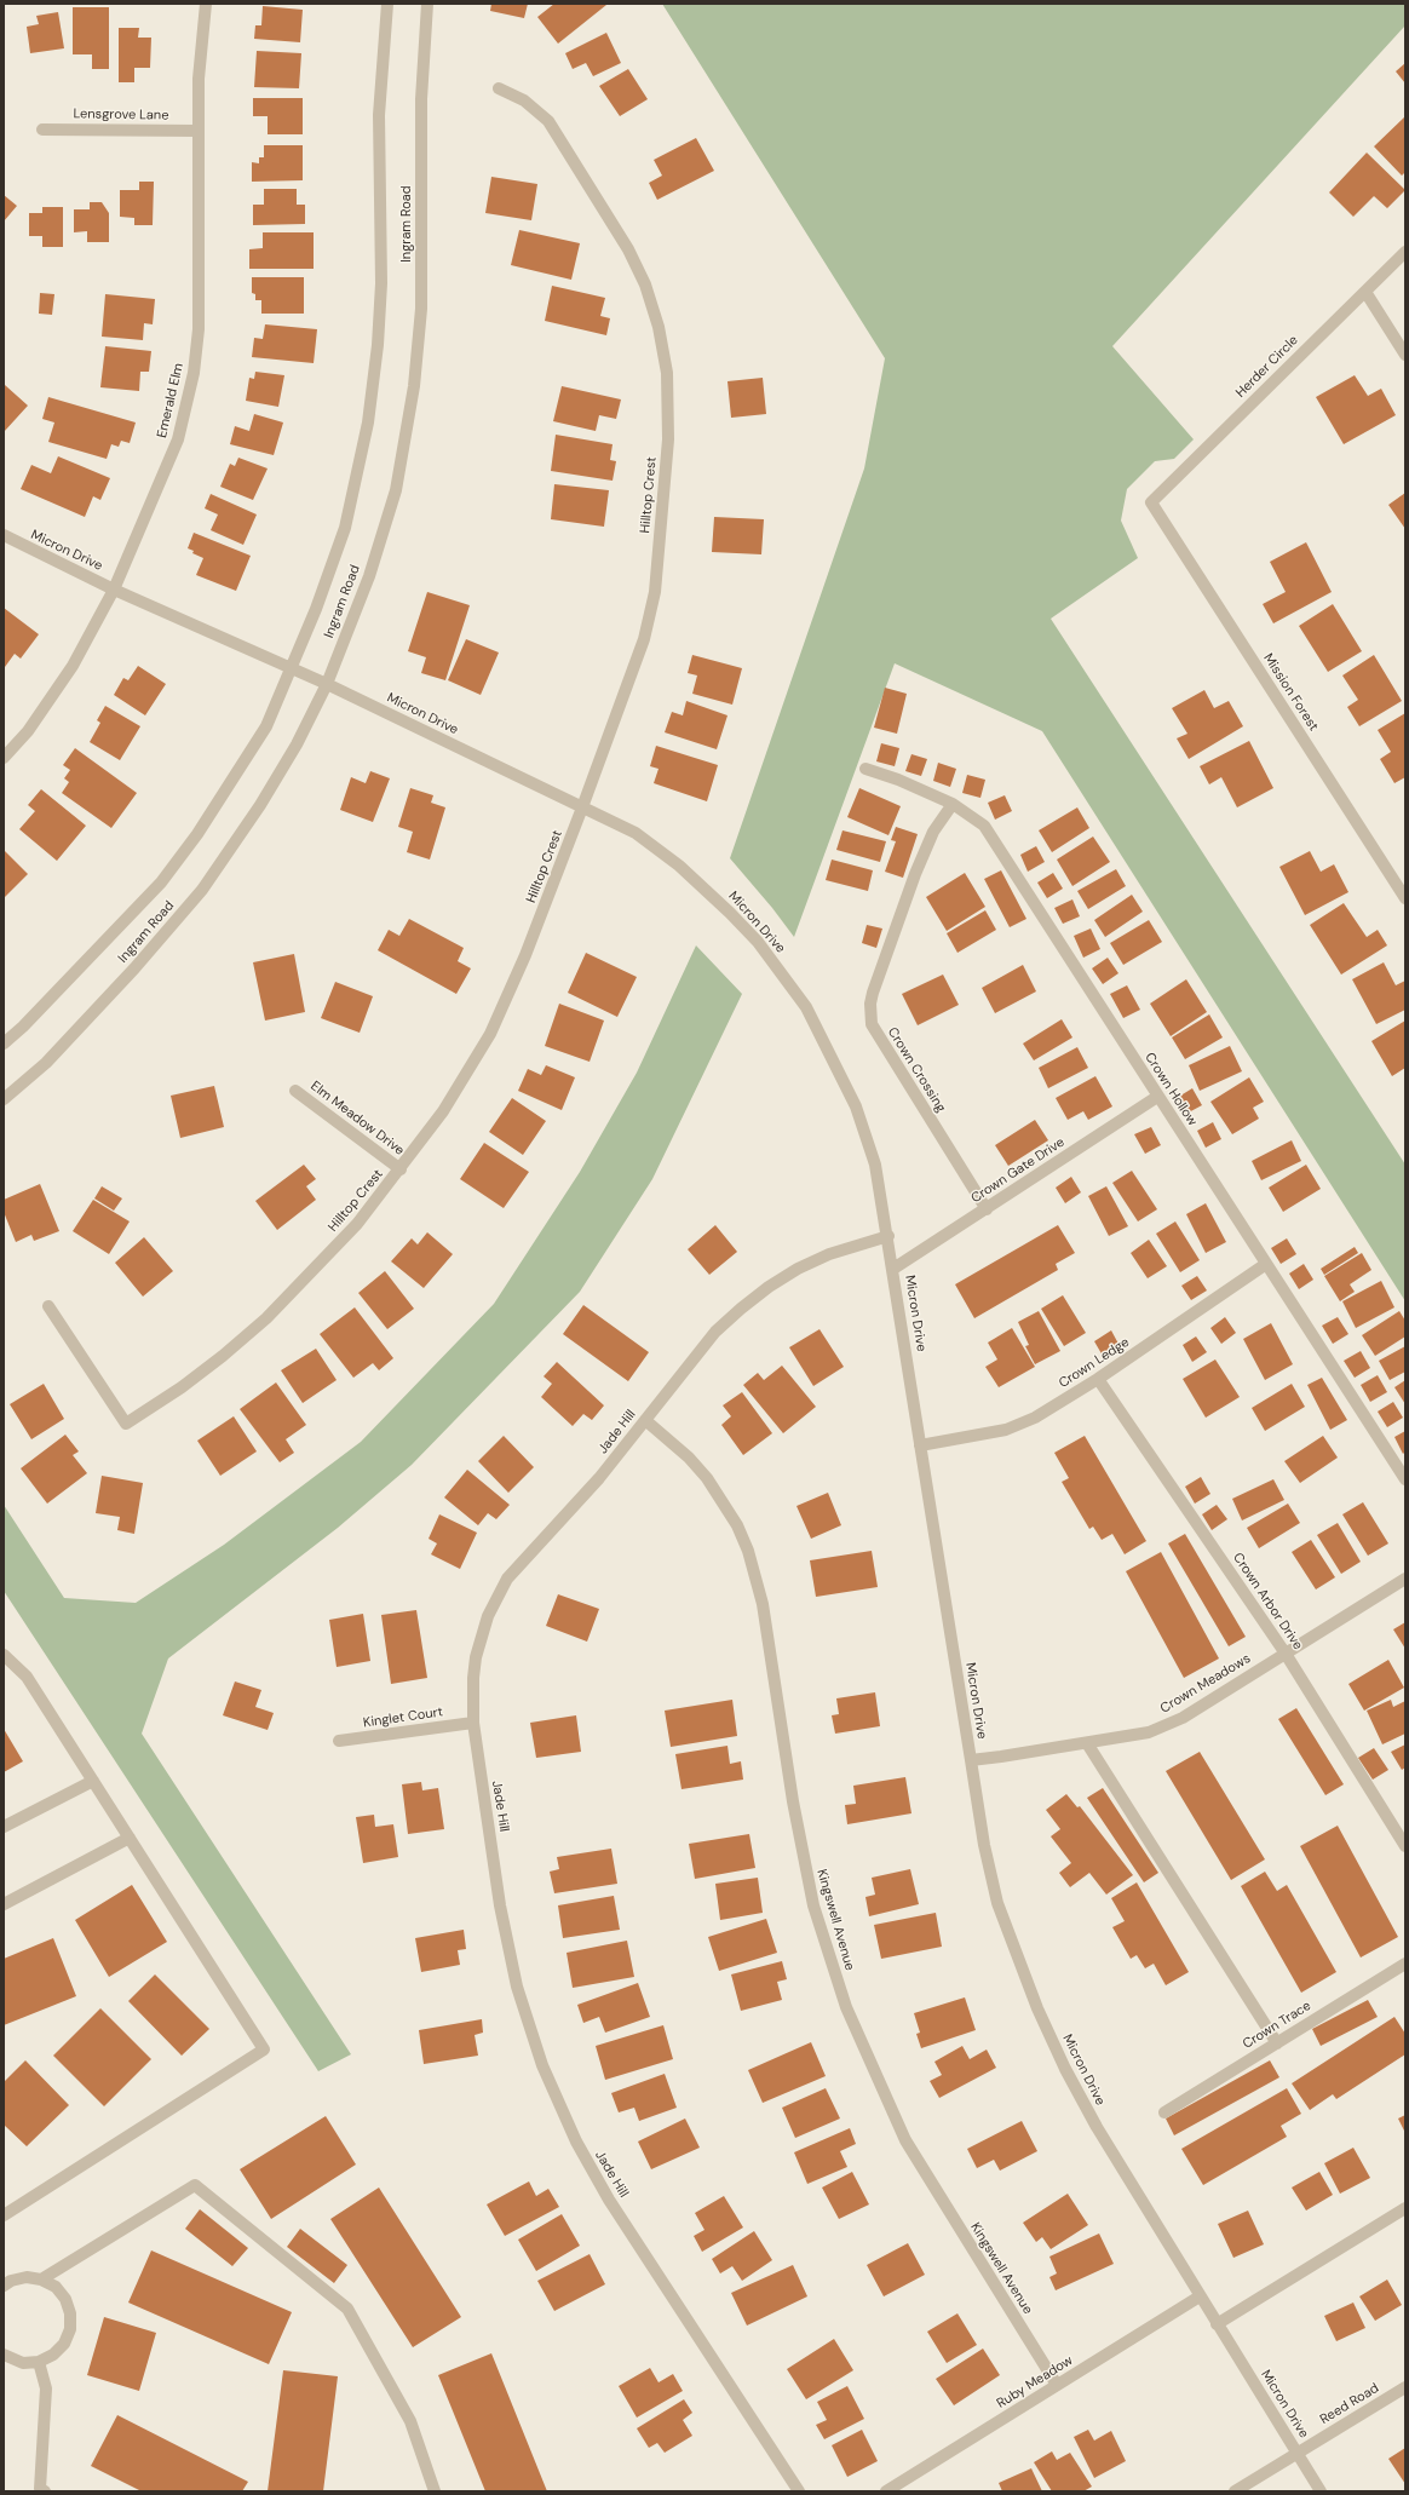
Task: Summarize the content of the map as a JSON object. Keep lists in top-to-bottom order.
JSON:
{
  "streets": {
    "street": [
      "Lensgrove Lane",
      "Ingram Road",
      "Herder Circle",
      "Emerald Elm",
      "Hilltop Crest",
      "Micron Drive",
      "Mission Forest",
      "Crown Crossing",
      "Crown Hollow",
      "Elm Meadow Drive",
      "Crown Gate Drive",
      "Crown Ledge",
      "Jade Hill",
      "Crown Arbor Drive",
      "Crown Meadows",
      "Kinglet Court",
      "Kingswell Avenue",
      "Crown Trace",
      "Ruby Meadow",
      "Reed Road"
    ]
  },
  "crossings": [
    ["Lensgrove Lane", "Emerald Elm"],
    ["Ingram Road", "Micron Drive"],
    ["Herder Circle", "Mission Forest"],
    ["Emerald Elm", "Micron Drive"],
    ["Hilltop Crest", "Micron Drive"],
    ["Hilltop Crest", "Elm Meadow Drive"],
    ["Micron Drive", "Crown Gate Drive"],
    ["Micron Drive", "Crown Ledge"],
    ["Micron Drive", "Jade Hill"],
    ["Micron Drive", "Crown Meadows"],
    ["Micron Drive", "Ruby Meadow"],
    ["Micron Drive", "Reed Road"],
    ["Crown Crossing", "Crown Hollow"],
    ["Crown Crossing", "Crown Gate Drive"],
    ["Crown Hollow", "Crown Gate Drive"],
    ["Crown Hollow", "Crown Ledge"],
    ["Crown Ledge", "Crown Arbor Drive"],
    ["Jade Hill", "Kinglet Court"],
    ["Jade Hill", "Kingswell Avenue"],
    ["Crown Arbor Drive", "Crown Meadows"],
    ["Kingswell Avenue", "Ruby Meadow"]
  ]
}
